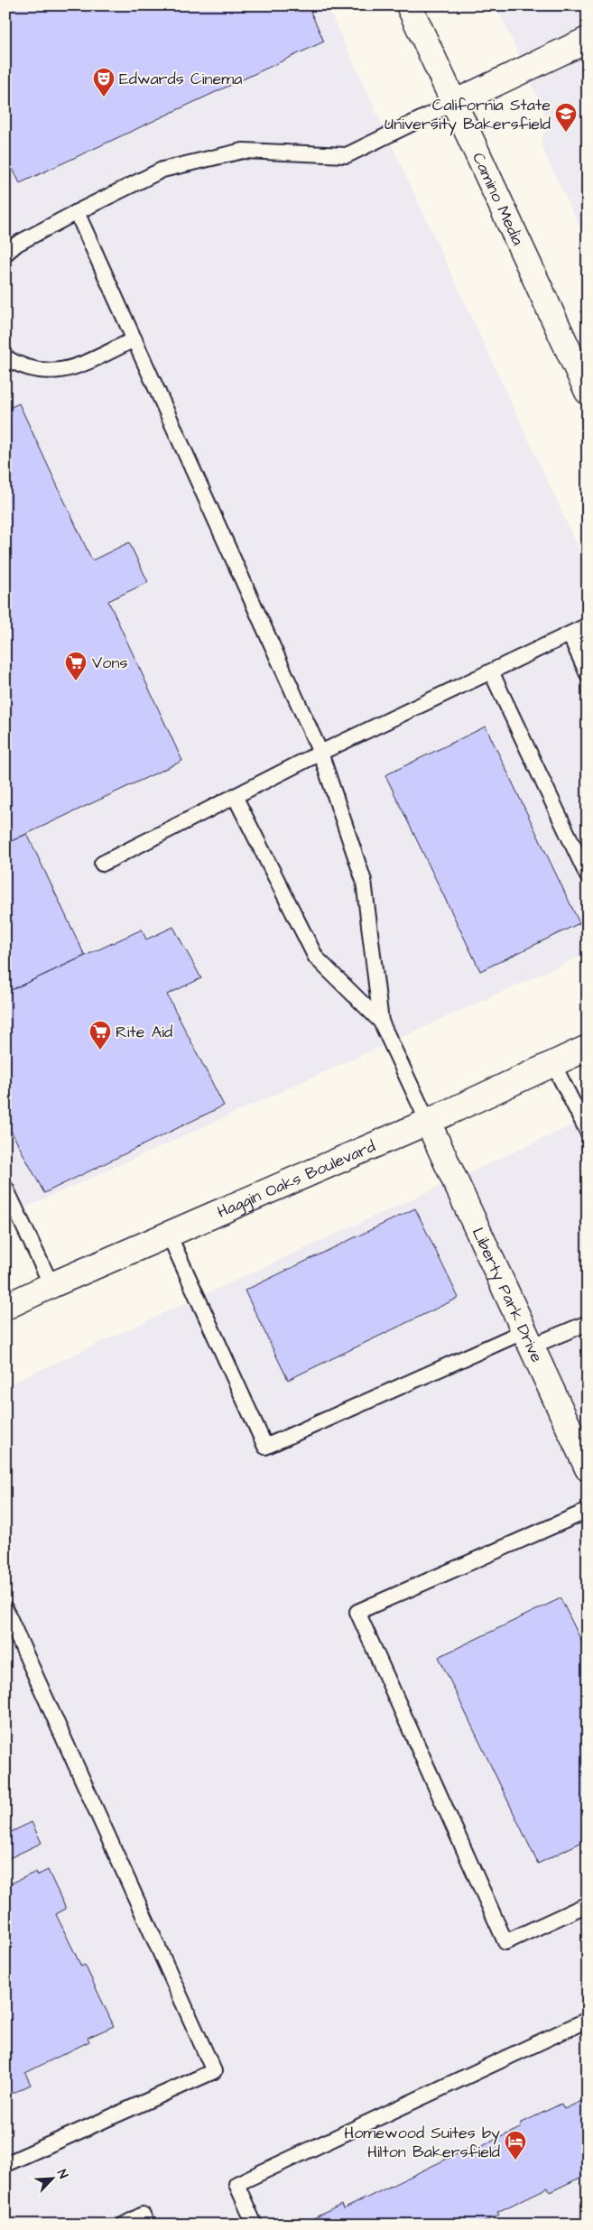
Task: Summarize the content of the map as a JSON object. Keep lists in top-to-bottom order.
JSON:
{
  "streets": {
    "street": ["Camino Media", "Haggin Oaks Boulevard", "Liberty Park Drive"]
  },
  "crossings": [
    ["Haggin Oaks Boulevard", "Liberty Park Drive"]
  ],
  "places": {
    "theatre": ["Edwards Cinema"],
    "school or university": ["California State University Bakersfield"],
    "supermarket": ["Vons", "Rite Aid"],
    "hotel": ["Homewood Suites by Hilton Bakersfield"]
  },
  "north": "top right"
}
